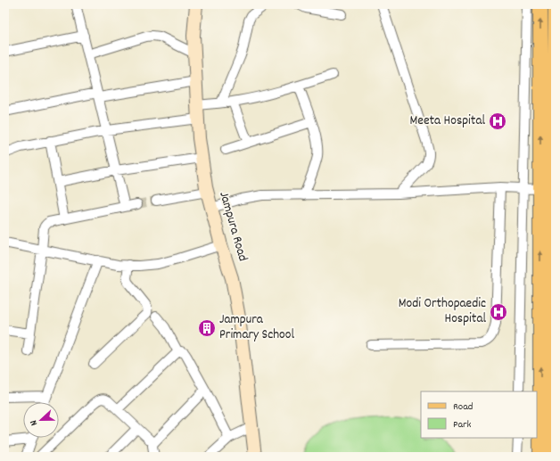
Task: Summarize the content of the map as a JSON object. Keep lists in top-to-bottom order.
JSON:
{
  "streets": {
    "street": ["Jampura Road"]
  },
  "places": {
    "hospital": ["Meeta Hospital", "Modi Orthopaedic Hospital"],
    "building": ["Jampura Primary School"]
  },
  "legend": ["Road", "Park"],
  "north": "left"
}
